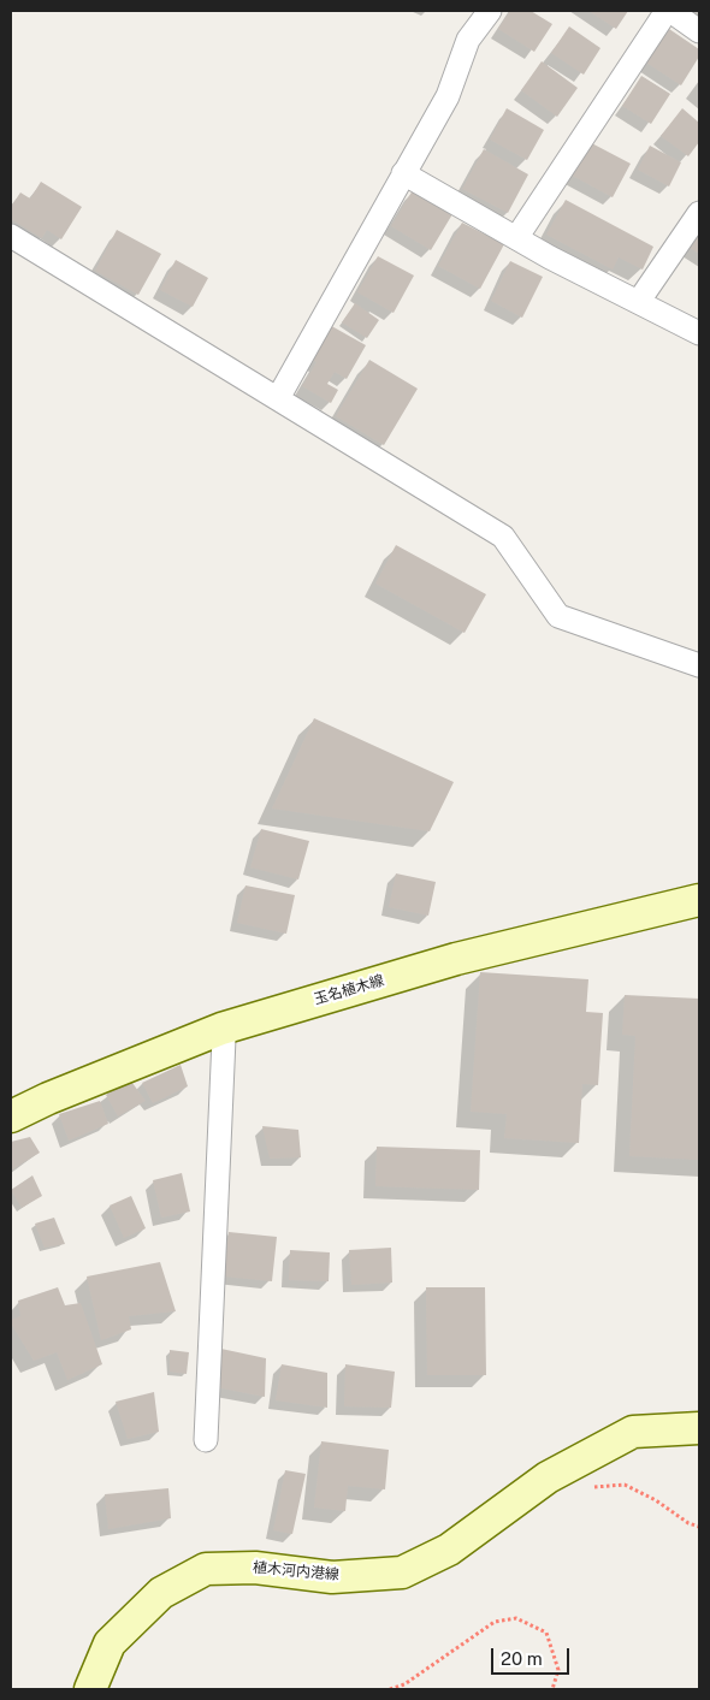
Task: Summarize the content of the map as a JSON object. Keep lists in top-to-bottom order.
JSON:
{
  "streets": {
    "main road": ["玉名植木線", "植木河内港線"]
  },
  "scale_bar": "20 m"
}
